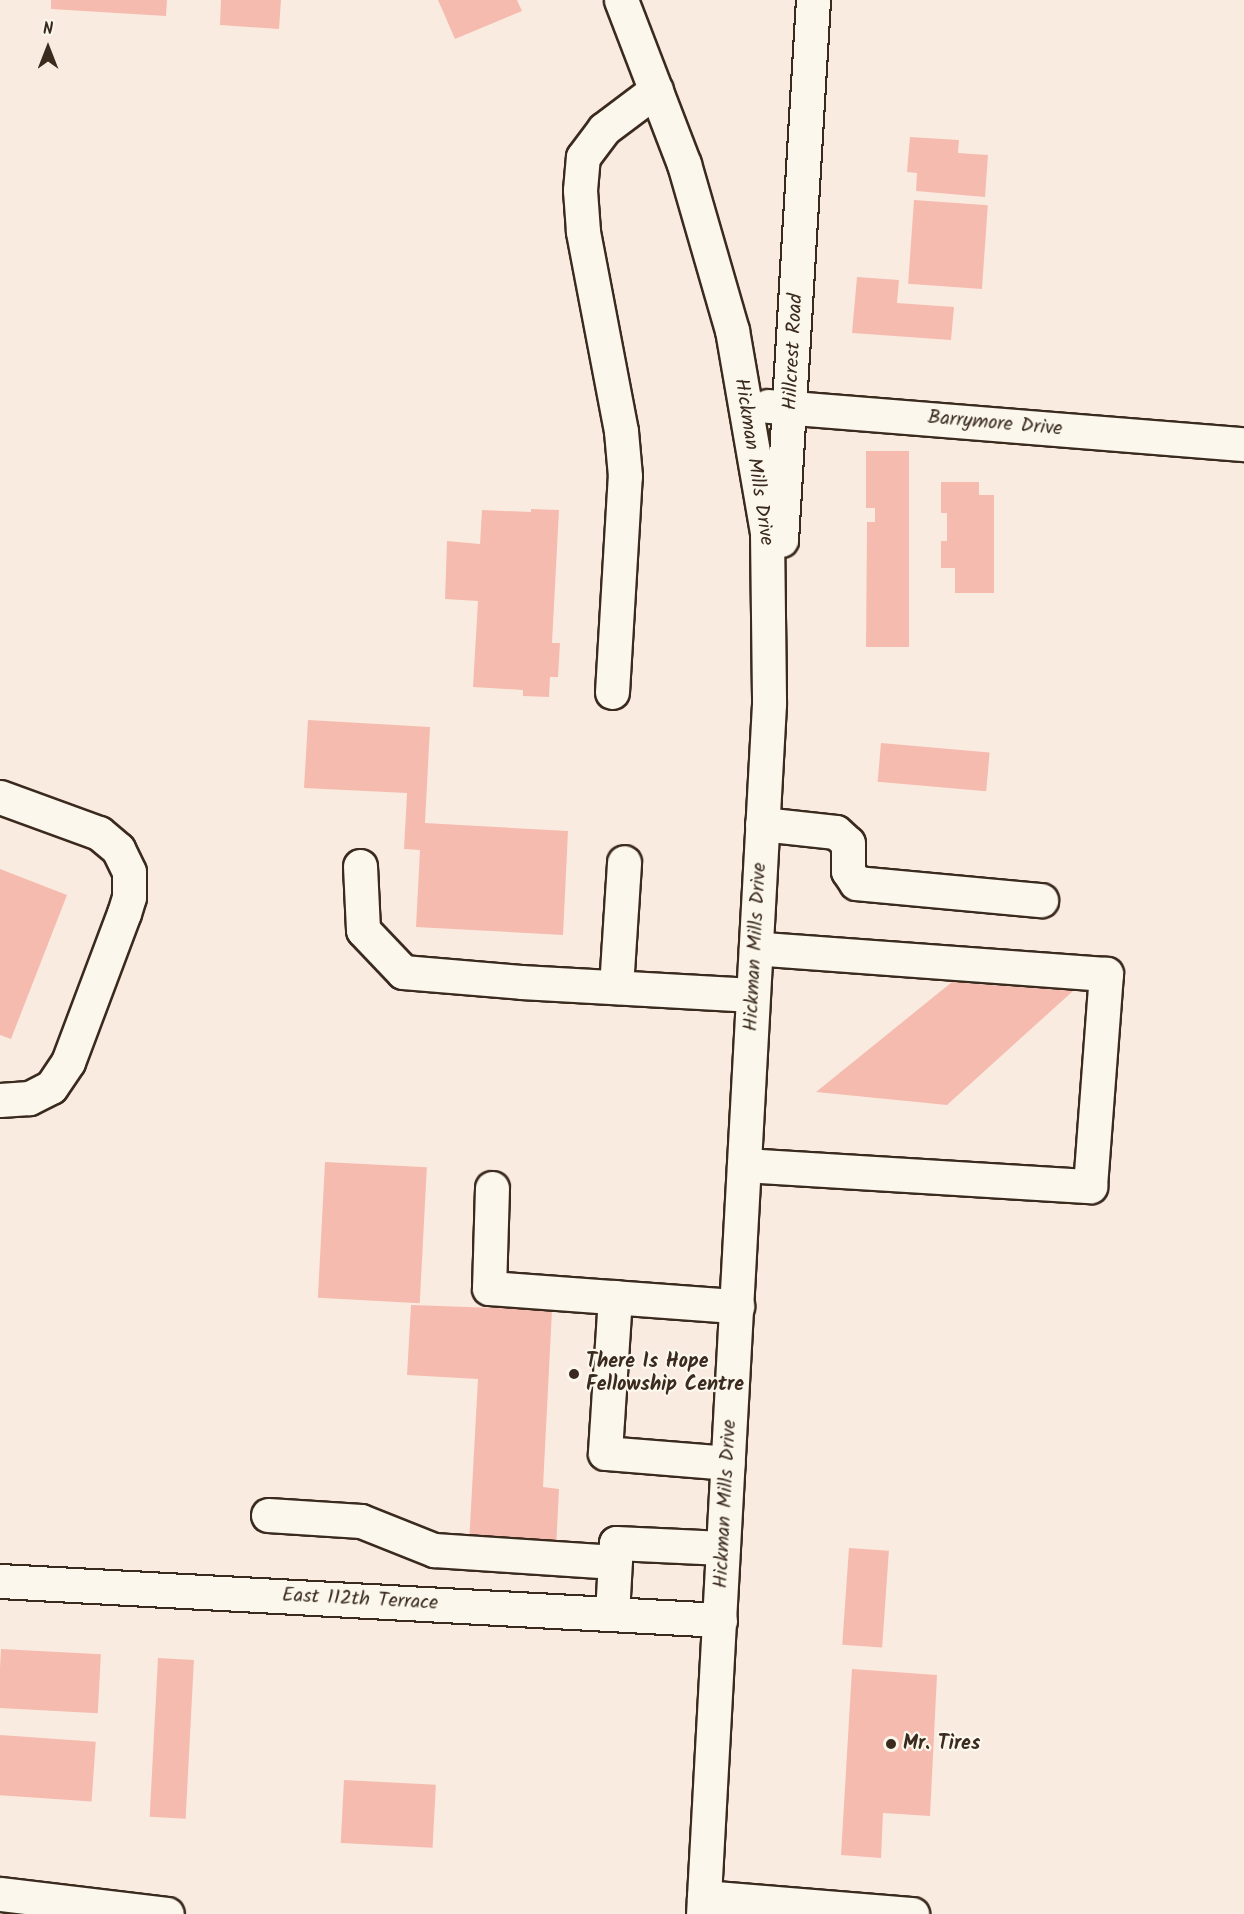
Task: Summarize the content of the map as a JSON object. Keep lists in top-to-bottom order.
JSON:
{
  "streets": {
    "street": [
      "Hillcrest Road",
      "Barrymore Drive",
      "Hickman Mills Drive",
      "East 112th Terrace"
    ]
  },
  "crossings": [
    ["Hillcrest Road", "Barrymore Drive"],
    ["Hillcrest Road", "Hickman Mills Drive"],
    ["Barrymore Drive", "Hickman Mills Drive"],
    ["Hickman Mills Drive", "East 112th Terrace"]
  ],
  "places": ["There Is Hope Fellowship Centre", "Mr. Tires"],
  "north": "top"
}
